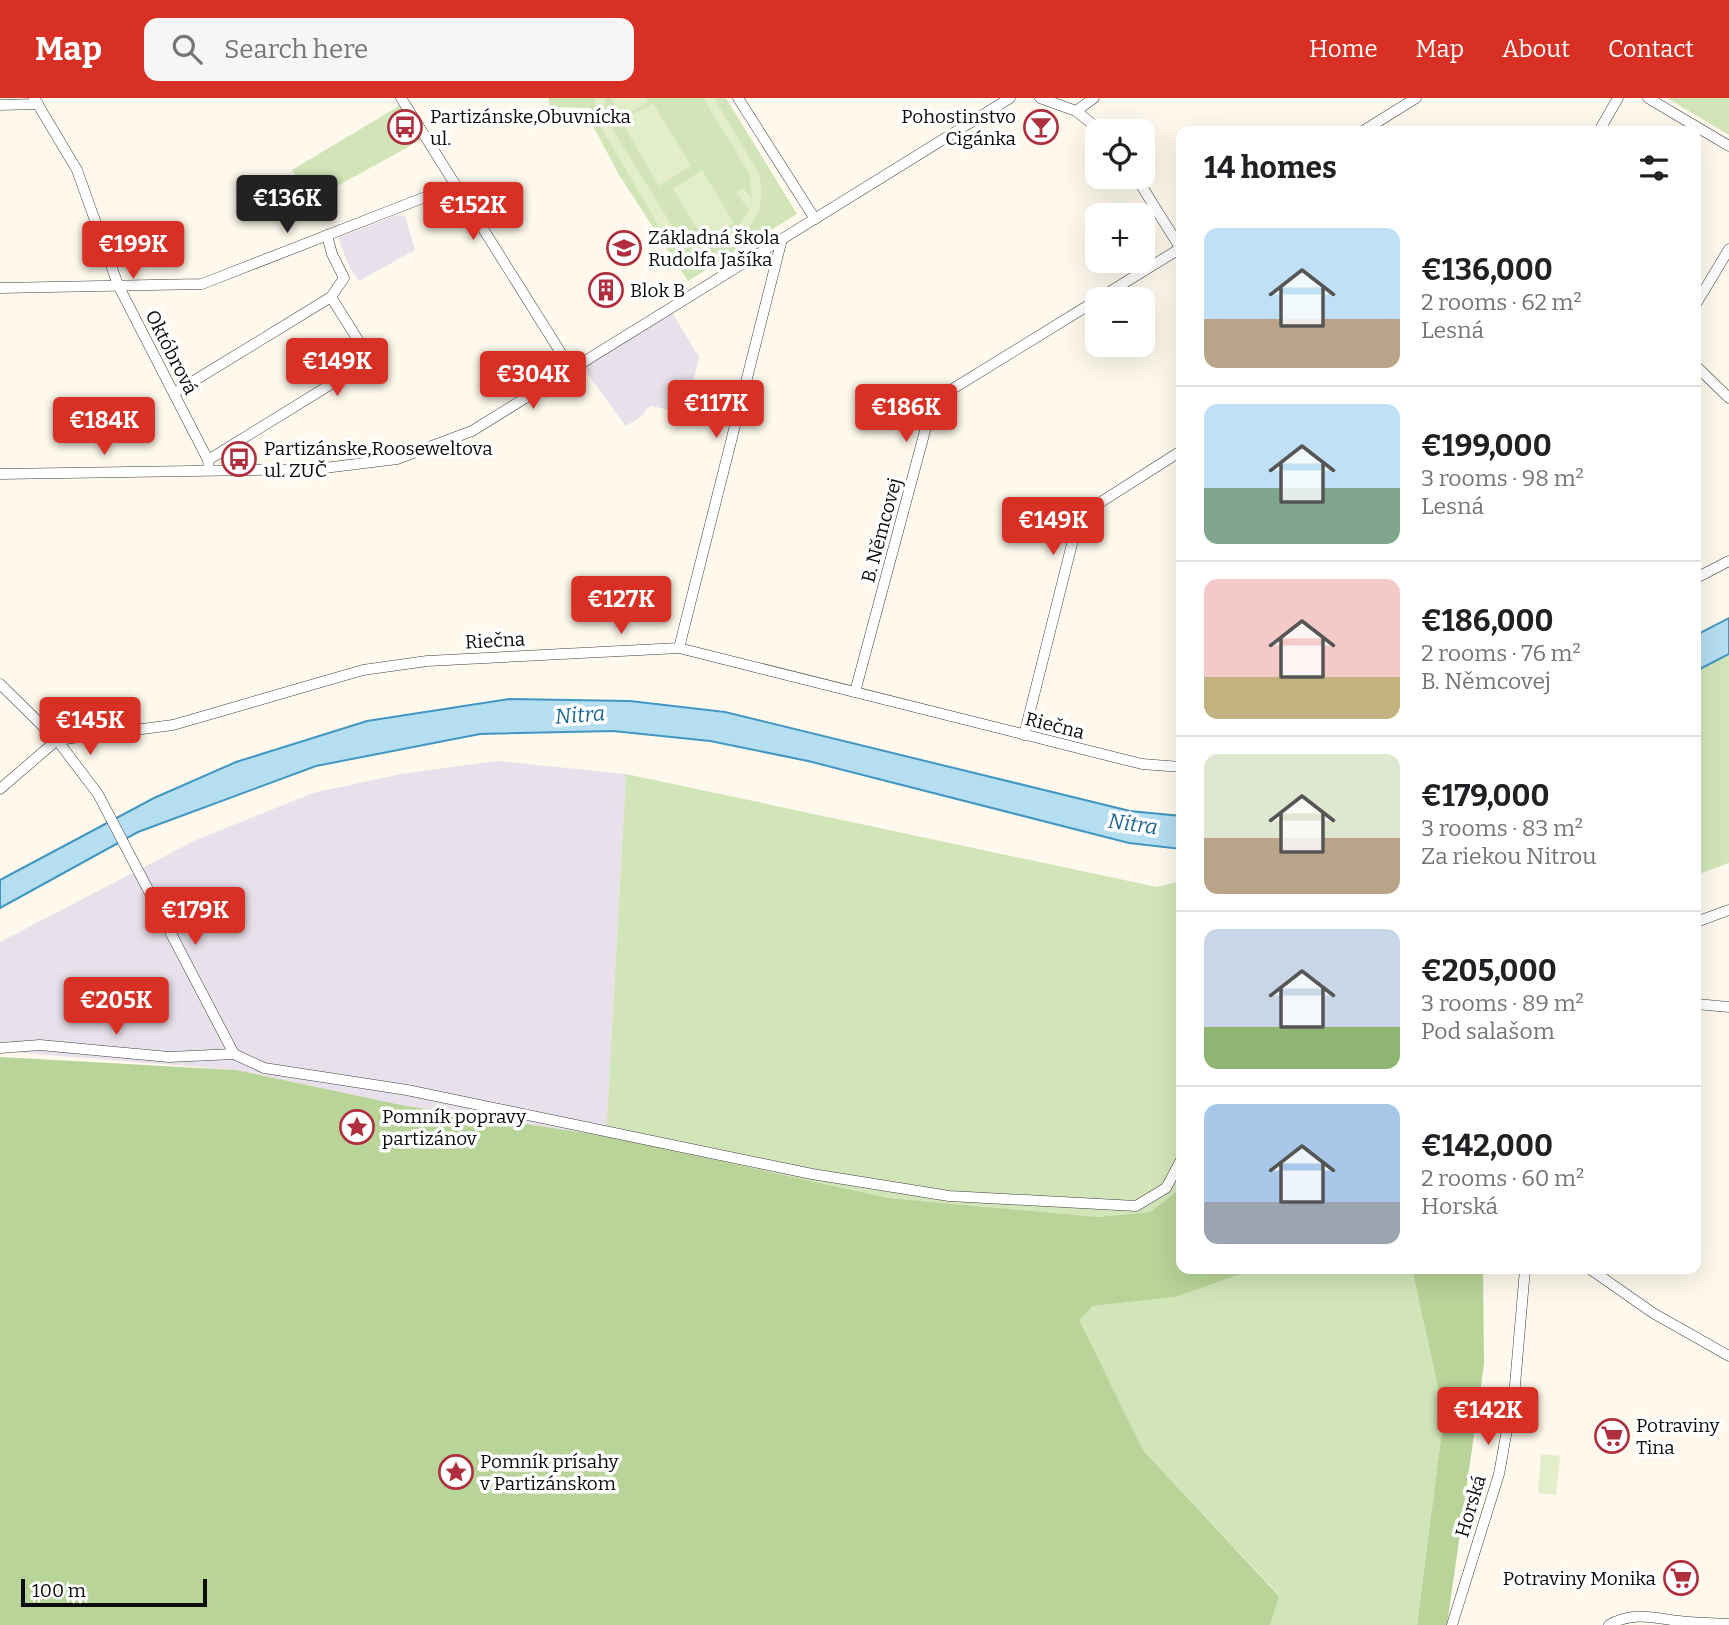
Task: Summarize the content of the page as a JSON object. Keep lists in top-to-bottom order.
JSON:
{
  "streets": {
    "street": [
      "Októbrová",
      "B. Němcovej",
      "Riečna",
      "Horská"
    ]
  },
  "crossings": [
    ["B. Němcovej", "Riečna"]
  ],
  "water": ["Nitra"],
  "places": {
    "bus stop": ["Partizánske,Obuvnícka ul.", "Partizánske,Rooseweltova ul. ZUČ"],
    "bar": ["Pohostinstvo Cigánka"],
    "school or university": ["Základná škola Rudolfa Jašíka"],
    "building": ["Blok B"],
    "place": ["Pomník popravy partizánov", "Pomník prísahy v Partizánskom"],
    "supermarket": ["Potraviny Tina", "Potraviny Monika"]
  },
  "scale_bar": "100 m",
  "page": {
    "header": "Map",
    "search": "Search here",
    "nav": [
      "Home",
      "Map",
      "About",
      "Contact"
    ],
    "map_buttons": ["+", "−"],
    "heading": "14 homes",
    "price": [
      "€136K",
      "€152K",
      "€199K",
      "€149K",
      "€304K",
      "€117K",
      "€186K",
      "€184K",
      "€149K",
      "€127K",
      "€145K",
      "€179K",
      "€205K",
      "€142K"
    ],
    "list": [
      {
        "name": "€136,000",
        "note": "2 rooms · 62 m² · Lesná"
      },
      {
        "name": "€199,000",
        "note": "3 rooms · 98 m² · Lesná"
      },
      {
        "name": "€186,000",
        "note": "2 rooms · 76 m² · B. Němcovej"
      },
      {
        "name": "€179,000",
        "note": "3 rooms · 83 m² · Za riekou Nitrou"
      },
      {
        "name": "€205,000",
        "note": "3 rooms · 89 m² · Pod salašom"
      },
      {
        "name": "€142,000",
        "note": "2 rooms · 60 m² · Horská"
      }
    ],
    "scale": "100 m"
  }
}
